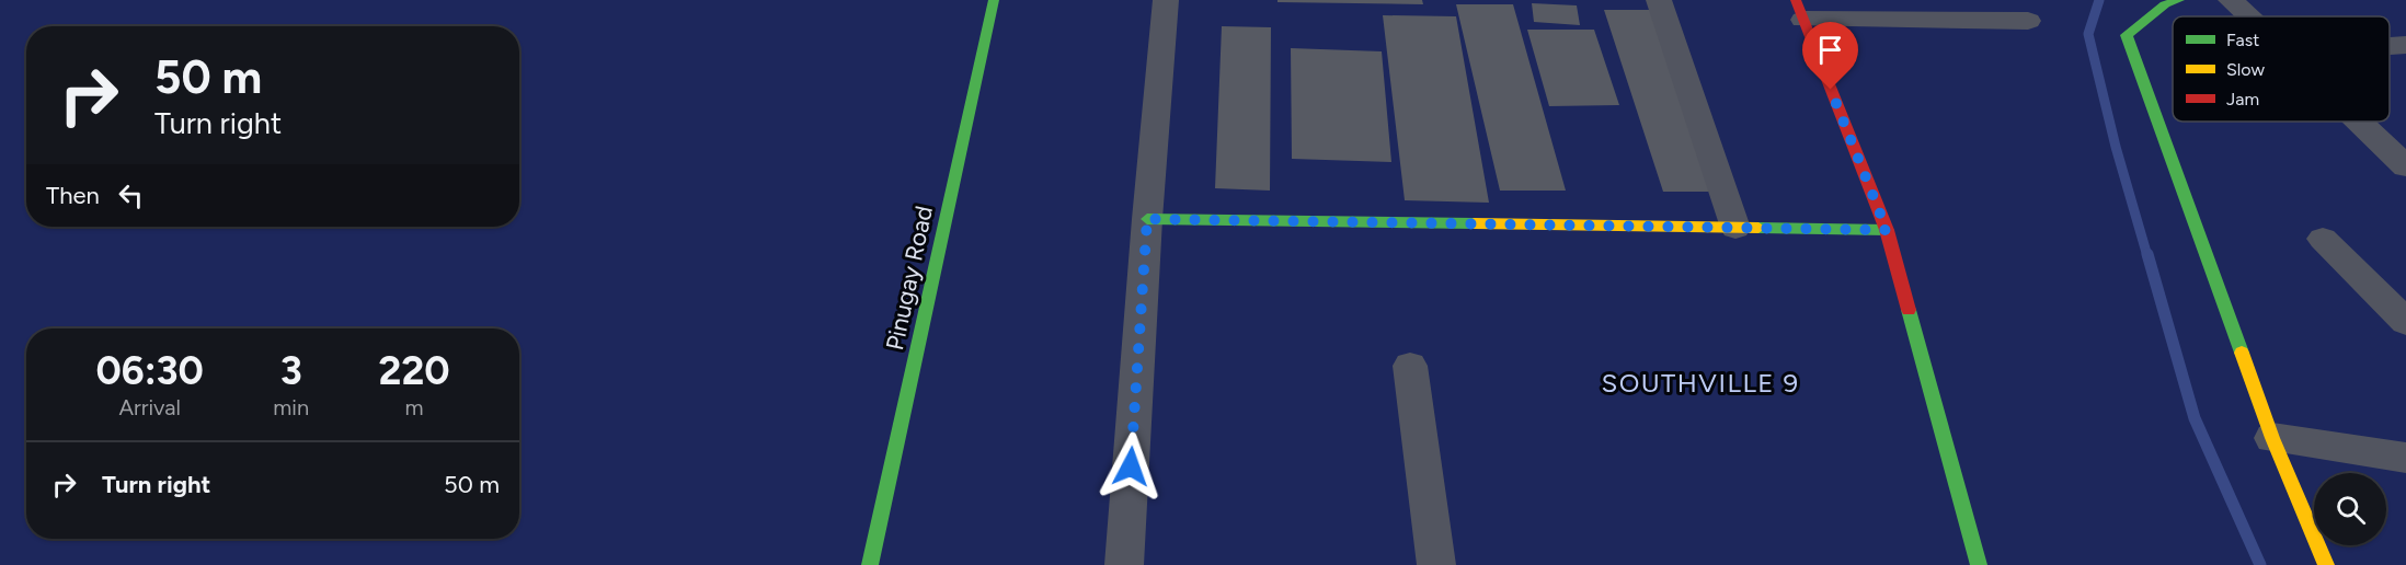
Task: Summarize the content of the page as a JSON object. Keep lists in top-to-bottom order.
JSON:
{
  "streets": {
    "street": ["Pinugay Road"]
  },
  "districts": ["SOUTHVILLE 9"],
  "legend": ["Fast", "Slow", "Jam"],
  "page": {
    "turn": ["50 m", "Turn right"],
    "then": "Then",
    "eta": [
      "06:30",
      "Arrival",
      "3",
      "min",
      "220",
      "m"
    ],
    "list": [
      {
        "name": "Turn right",
        "value": "50 m"
      }
    ]
  }
}
